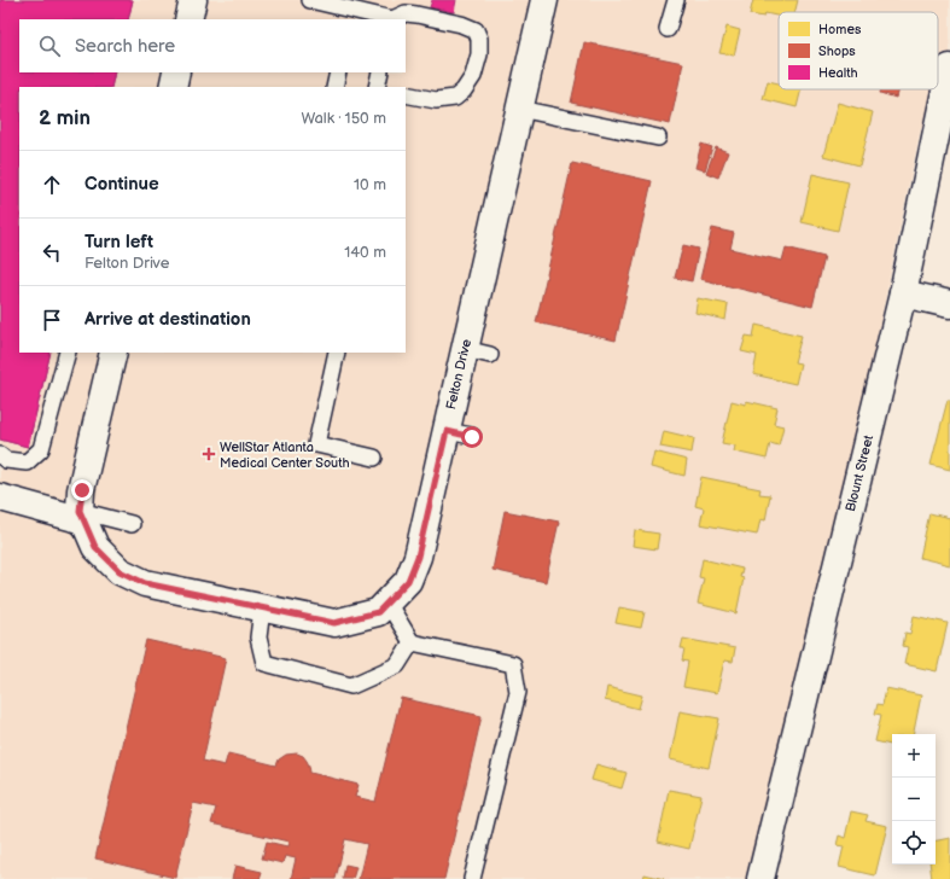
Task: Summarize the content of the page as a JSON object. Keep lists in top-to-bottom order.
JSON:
{
  "streets": {
    "street": ["Felton Drive", "Blount Street"]
  },
  "places": {
    "health": ["WellStar Atlanta Medical Center South"]
  },
  "legend": ["Homes", "Shops", "Health"],
  "page": {
    "search": "Search here",
    "heading": ["2 min", "Walk · 150 m"],
    "list": [
      ["Continue", "10 m"],
      ["Turn left", "Felton Drive", "140 m"],
      "Arrive at destination"
    ],
    "map_buttons": ["+", "−"]
  }
}
